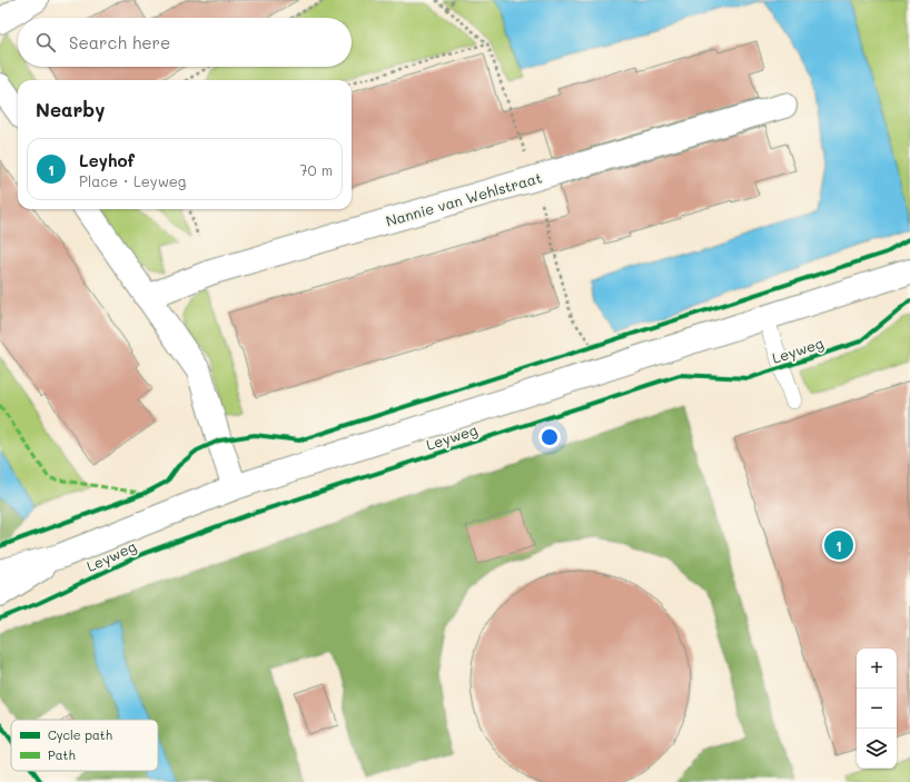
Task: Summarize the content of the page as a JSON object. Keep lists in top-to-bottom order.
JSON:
{
  "streets": {
    "street": ["Nannie van Wehlstraat", "Leyweg"]
  },
  "legend": ["Cycle path", "Path"],
  "page": {
    "search": "Search here",
    "heading": "Nearby",
    "list": [
      {
        "mark": "1",
        "name": "Leyhof",
        "note": "Place · Leyweg",
        "value": "70 m"
      }
    ],
    "pins": "1",
    "map_buttons": ["+", "−"]
  }
}
